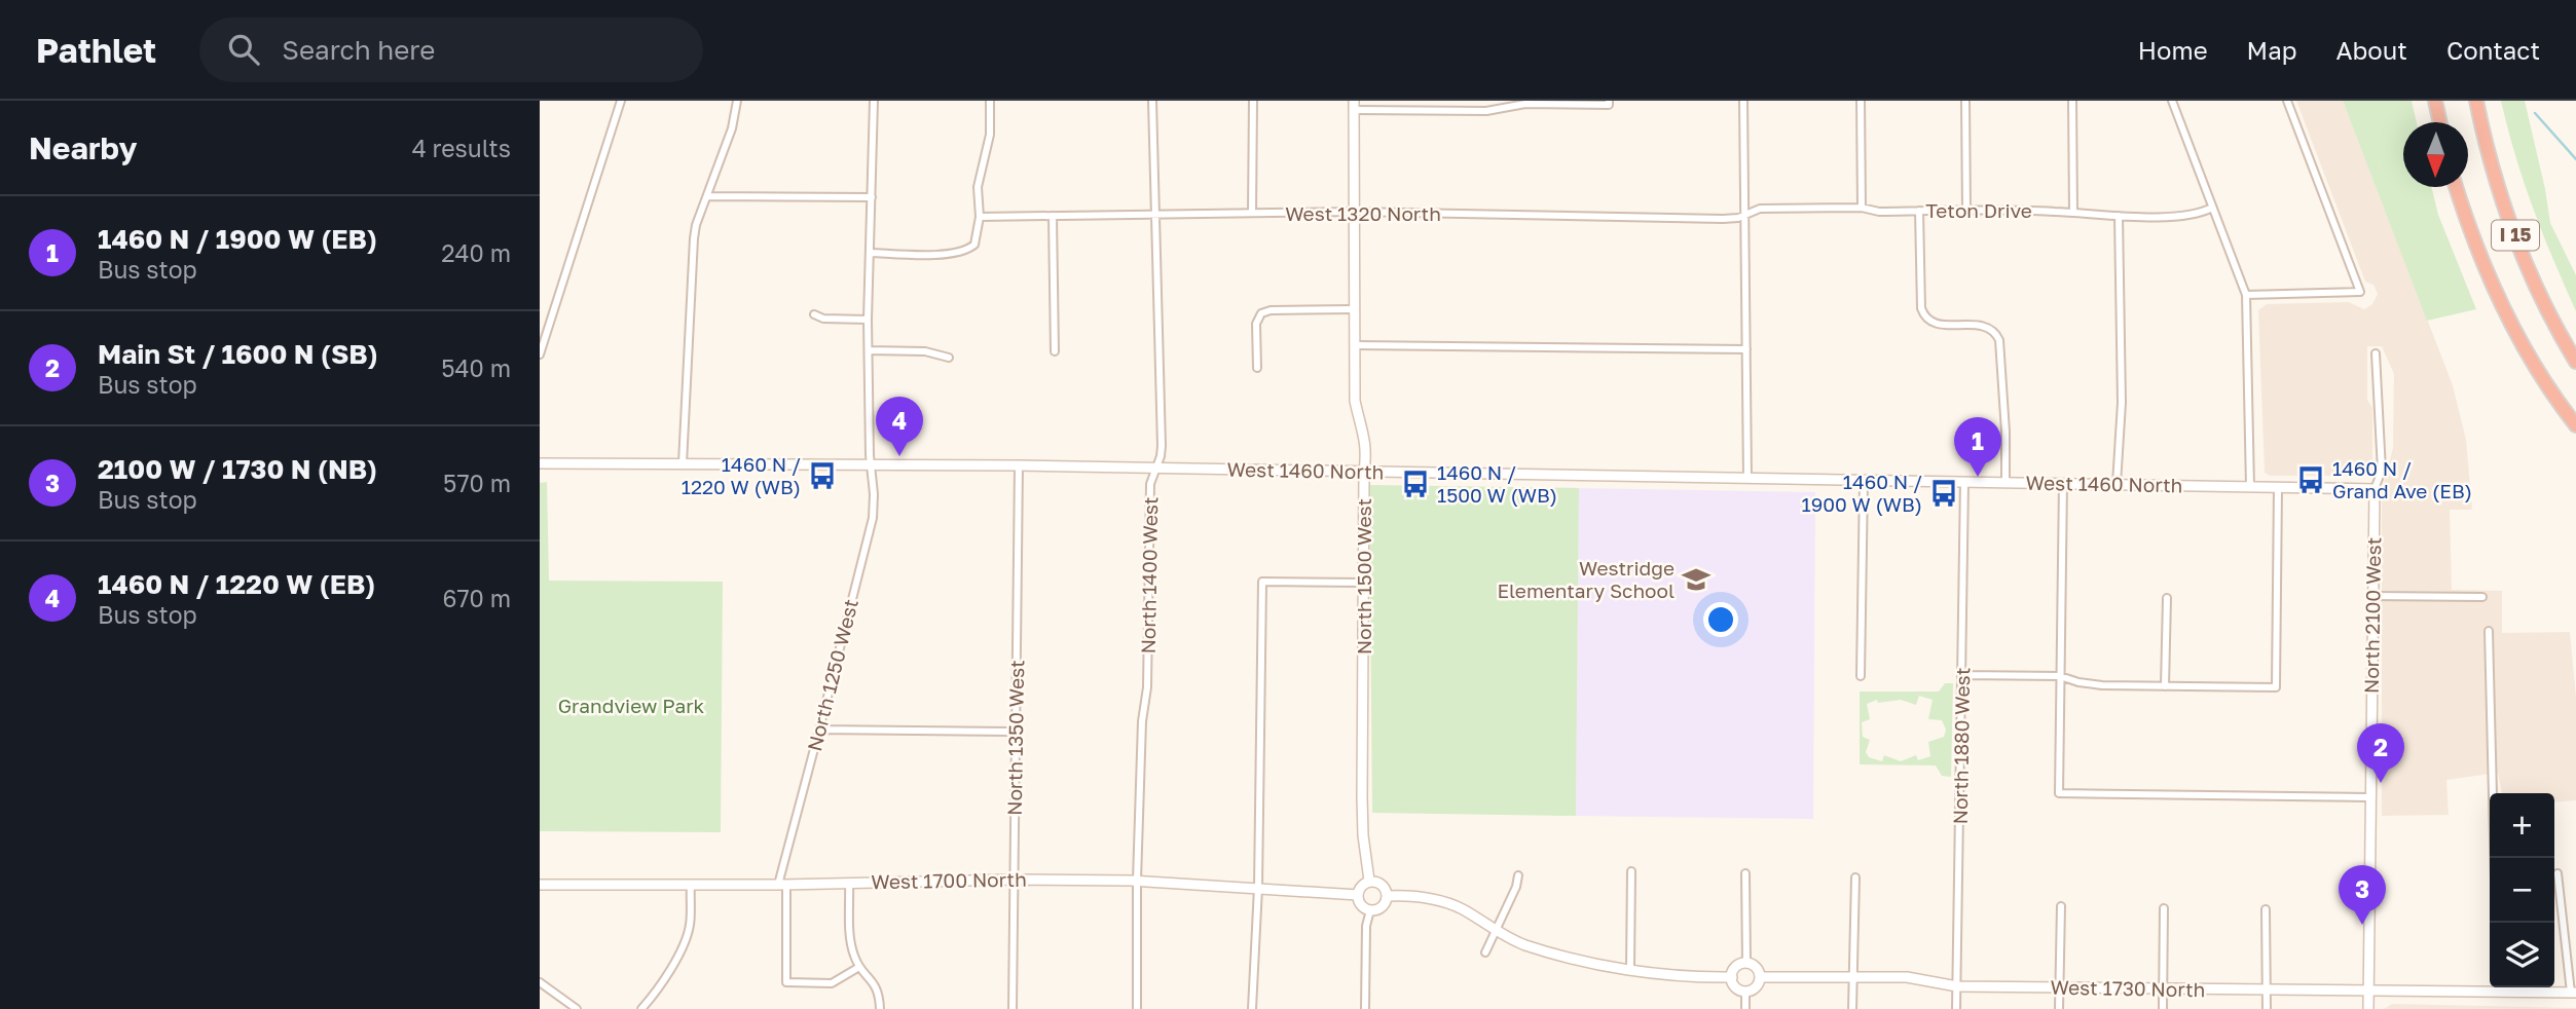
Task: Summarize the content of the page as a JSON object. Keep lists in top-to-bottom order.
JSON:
{
  "streets": {
    "highway": ["I 15"],
    "street": [
      "Teton Drive",
      "West 1320 North",
      "West 1460 North",
      "North 1400 West",
      "North 1500 West",
      "North 2100 West",
      "North 1250 West",
      "North 1350 West",
      "North 1880 West",
      "West 1700 North",
      "West 1730 North"
    ]
  },
  "crossings": [
    ["Teton Drive", "West 1320 North"],
    ["West 1320 North", "North 1400 West"],
    ["West 1320 North", "North 1500 West"],
    ["West 1460 North", "North 1400 West"],
    ["West 1460 North", "North 1500 West"],
    ["West 1460 North", "North 2100 West"],
    ["West 1460 North", "North 1250 West"],
    ["West 1460 North", "North 1350 West"],
    ["West 1460 North", "North 1880 West"],
    ["North 1400 West", "West 1700 North"],
    ["North 1500 West", "West 1700 North"],
    ["North 2100 West", "West 1730 North"],
    ["North 1250 West", "West 1700 North"],
    ["North 1350 West", "West 1700 North"],
    ["North 1880 West", "West 1730 North"]
  ],
  "parks": ["Grandview Park"],
  "places": {
    "bus stop": [
      "1460 N / 1220 W (WB)",
      "1460 N / Grand Ave (EB)",
      "1460 N / 1500 W (WB)",
      "1460 N / 1900 W (WB)"
    ],
    "school or university": ["Westridge Elementary School"]
  },
  "north": "bottom",
  "page": {
    "header": "Pathlet",
    "search": "Search here",
    "nav": [
      "Home",
      "Map",
      "About",
      "Contact"
    ],
    "heading": ["Nearby", "4 results"],
    "list": [
      {
        "mark": "1",
        "name": "1460 N / 1900 W (EB)",
        "note": "Bus stop",
        "value": "240 m"
      },
      {
        "mark": "2",
        "name": "Main St / 1600 N (SB)",
        "note": "Bus stop",
        "value": "540 m"
      },
      {
        "mark": "3",
        "name": "2100 W / 1730 N (NB)",
        "note": "Bus stop",
        "value": "570 m"
      },
      {
        "mark": "4",
        "name": "1460 N / 1220 W (EB)",
        "note": "Bus stop",
        "value": "670 m"
      }
    ],
    "pins": [
      "4",
      "1",
      "2",
      "3"
    ],
    "map_buttons": ["+", "−"]
  }
}
